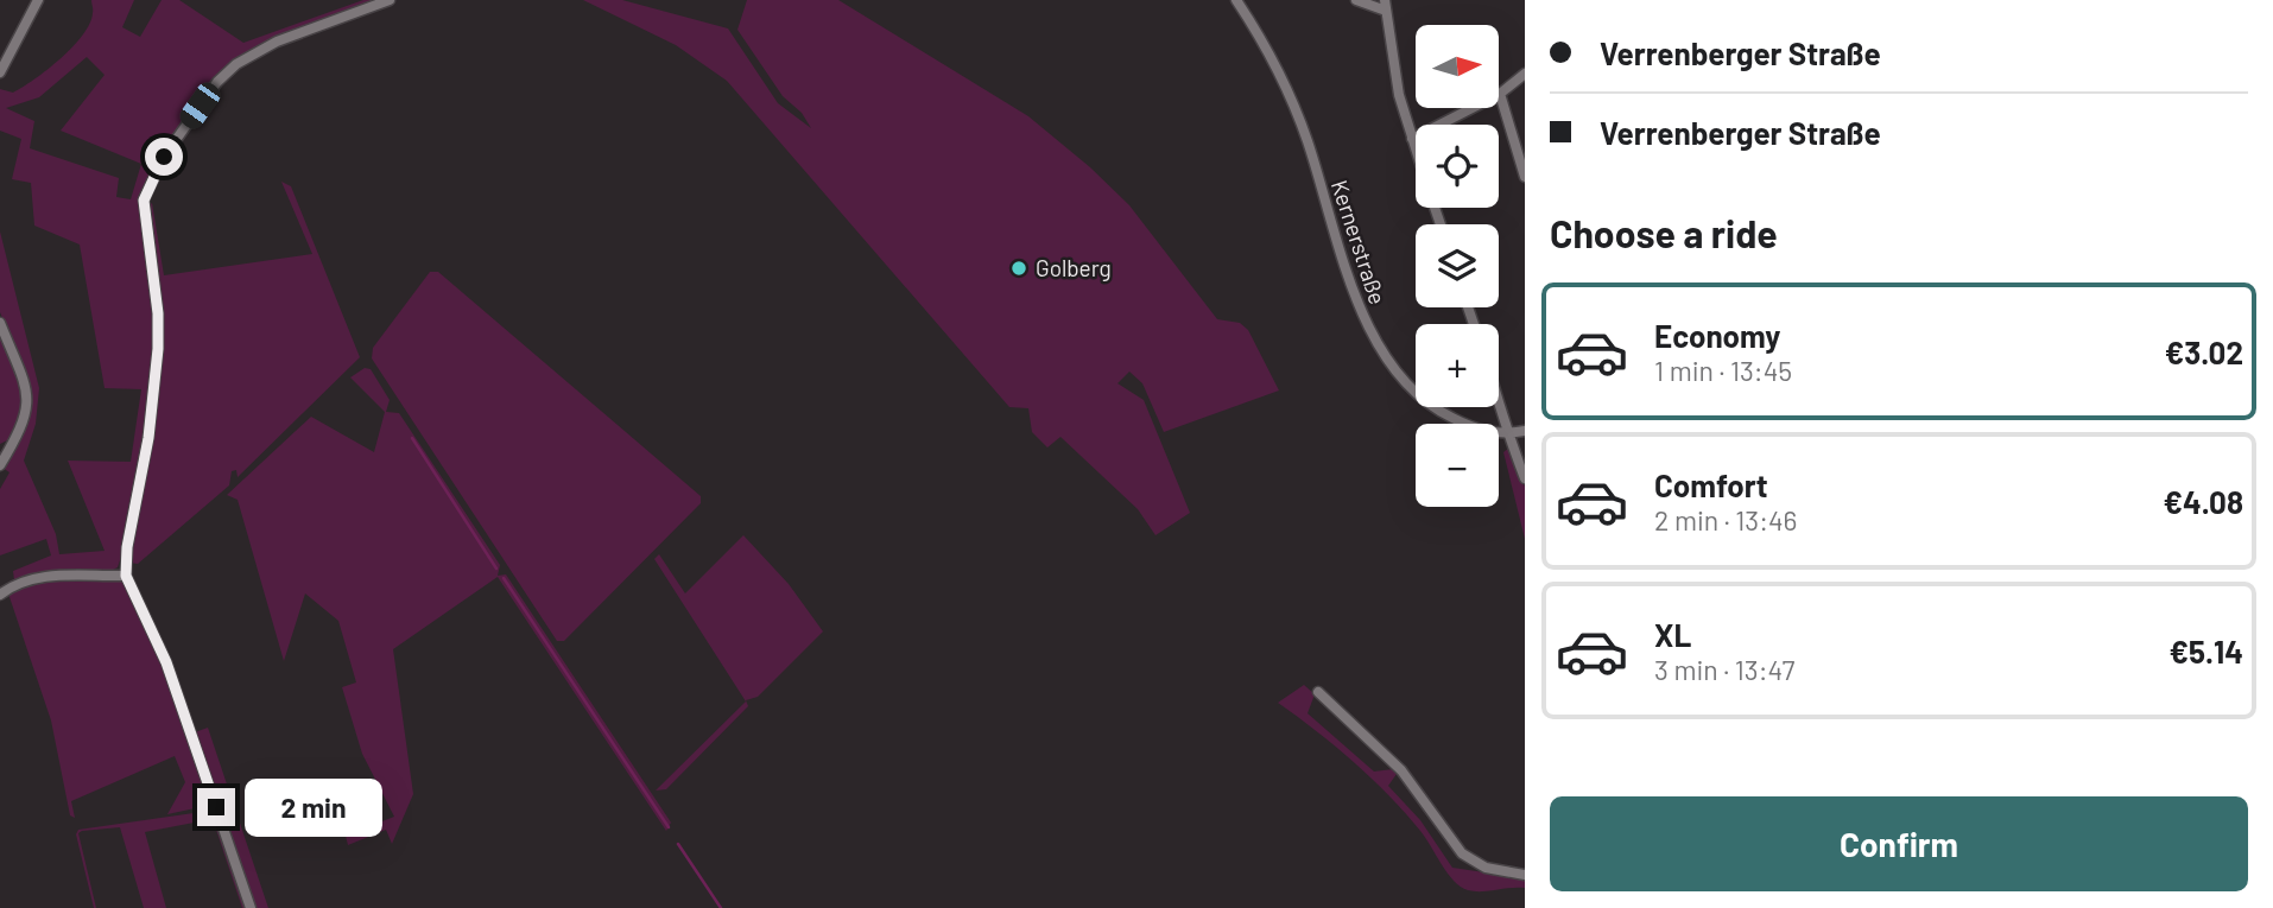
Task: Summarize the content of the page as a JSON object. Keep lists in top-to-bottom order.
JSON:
{
  "streets": {
    "street": ["Kernerstraße"]
  },
  "places": ["Golberg"],
  "north": "right",
  "page": {
    "banner": ["Verrenberger Straße", "Verrenberger Straße"],
    "map_buttons": ["+", "−"],
    "heading": "Choose a ride",
    "list": [
      {
        "name": "Economy",
        "note": "1 min · 13:45",
        "value": "€3.02"
      },
      {
        "name": "Comfort",
        "note": "2 min · 13:46",
        "value": "€4.08"
      },
      {
        "name": "XL",
        "note": "3 min · 13:47",
        "value": "€5.14"
      }
    ],
    "bubble": "2 min",
    "buttons": "Confirm"
  }
}
